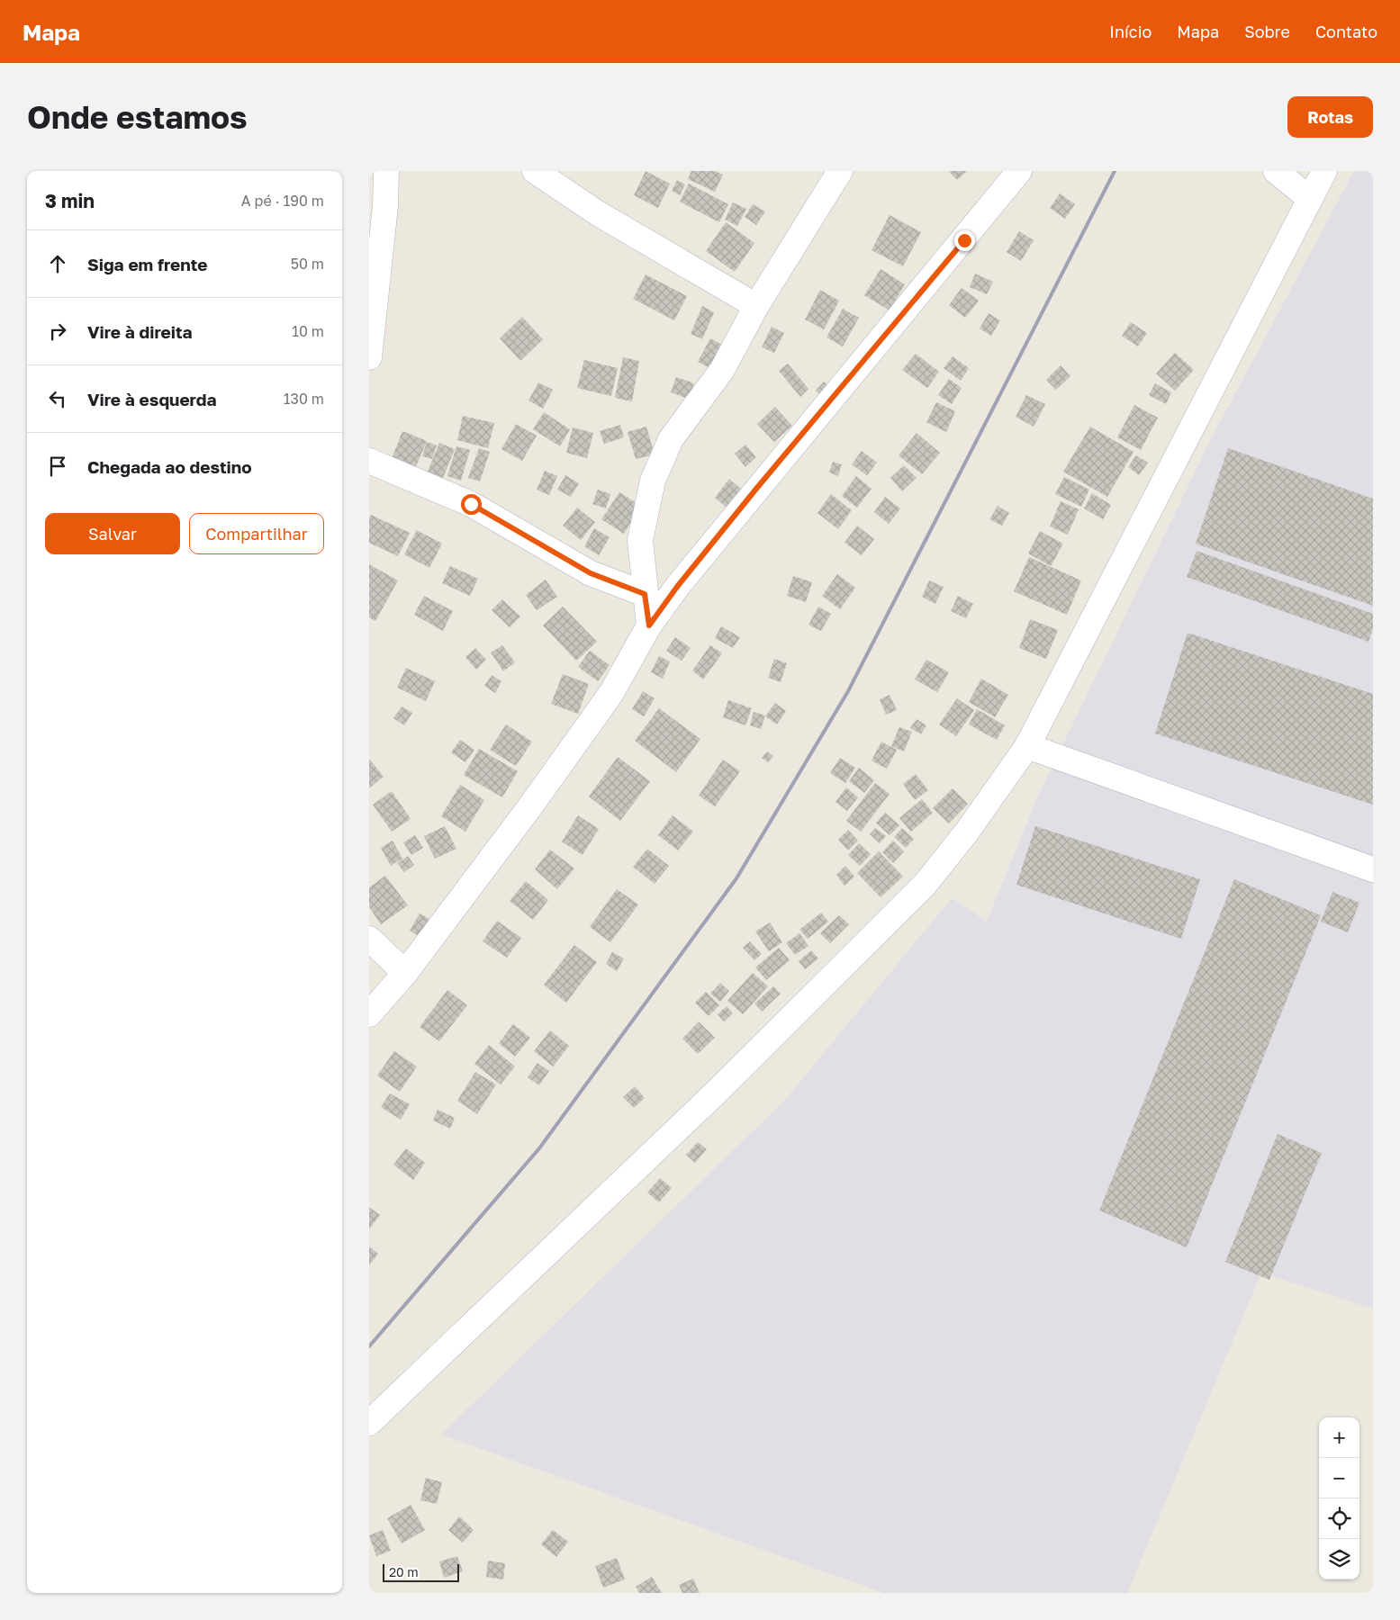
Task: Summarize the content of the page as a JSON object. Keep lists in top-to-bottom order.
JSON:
{
  "scale_bar": "20 m",
  "page": {
    "header": "Mapa",
    "nav": [
      "Início",
      "Mapa",
      "Sobre",
      "Contato"
    ],
    "buttons": [
      "Rotas",
      ["Salvar", "Compartilhar"]
    ],
    "title": "Onde estamos",
    "heading": ["3 min", "A pé · 190 m"],
    "list": [
      ["Siga em frente", "50 m"],
      ["Vire à direita", "10 m"],
      ["Vire à esquerda", "130 m"],
      "Chegada ao destino"
    ],
    "map_buttons": ["+", "−"],
    "scale": "20 m"
  }
}
